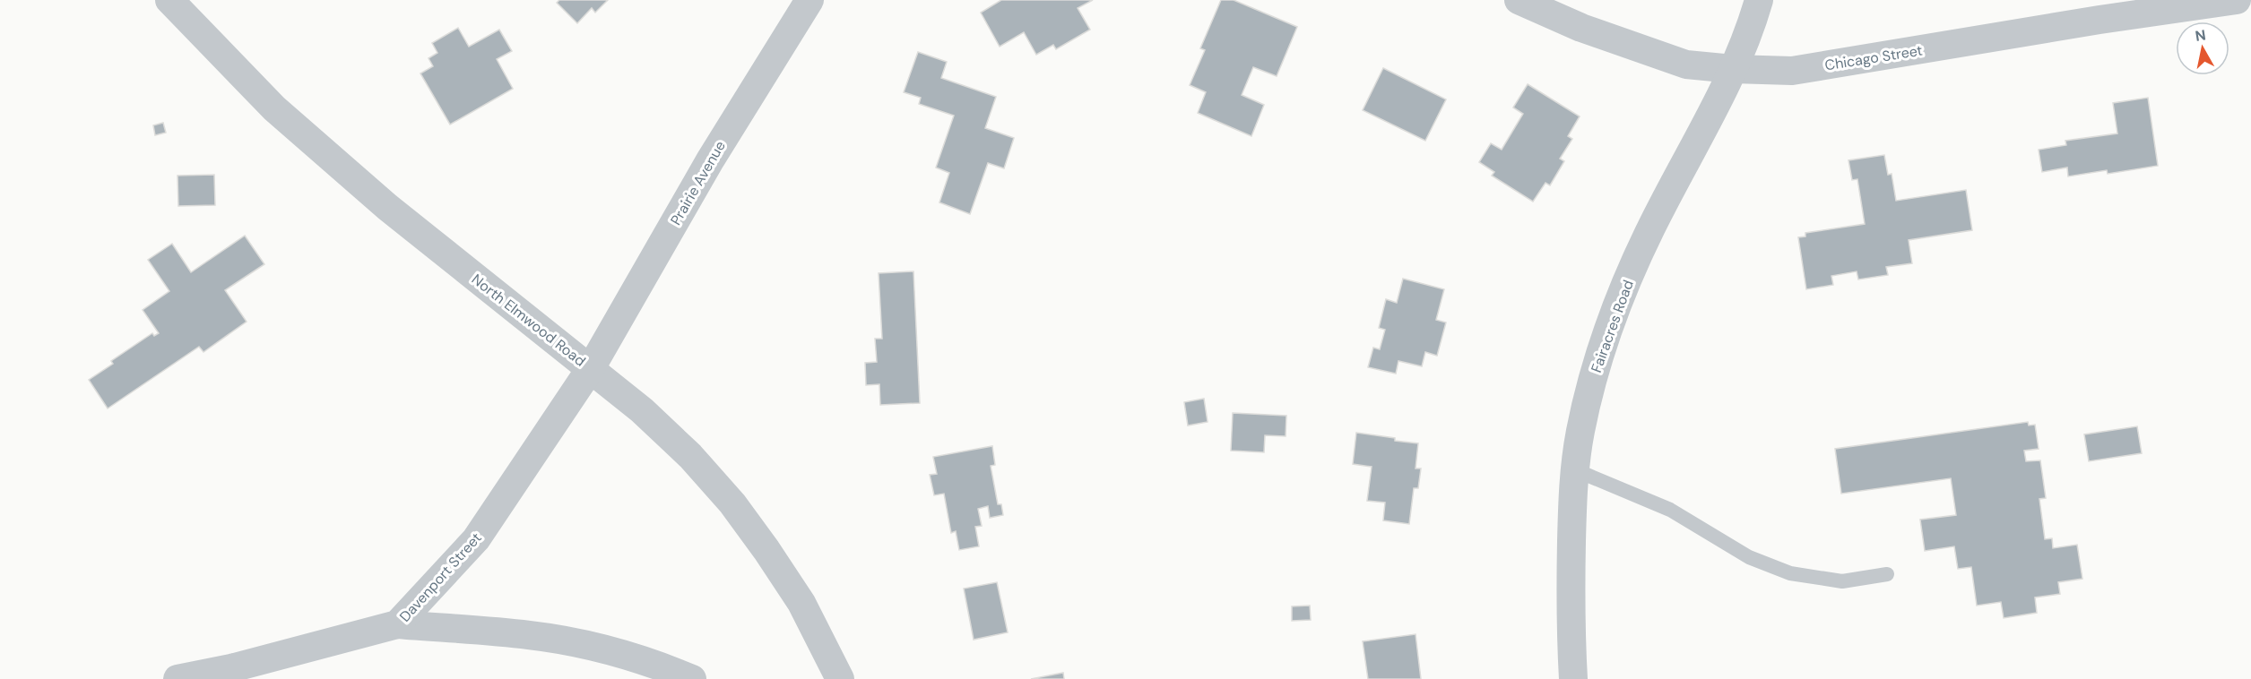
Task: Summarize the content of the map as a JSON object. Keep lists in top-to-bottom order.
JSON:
{
  "streets": {
    "street": [
      "Chicago Street",
      "Prairie Avenue",
      "North Elmwood Road",
      "Fairacres Road",
      "Davenport Street"
    ]
  },
  "crossings": [
    ["Chicago Street", "Fairacres Road"],
    ["Prairie Avenue", "North Elmwood Road"],
    ["Prairie Avenue", "Davenport Street"],
    ["North Elmwood Road", "Davenport Street"]
  ],
  "north": "top"
}
